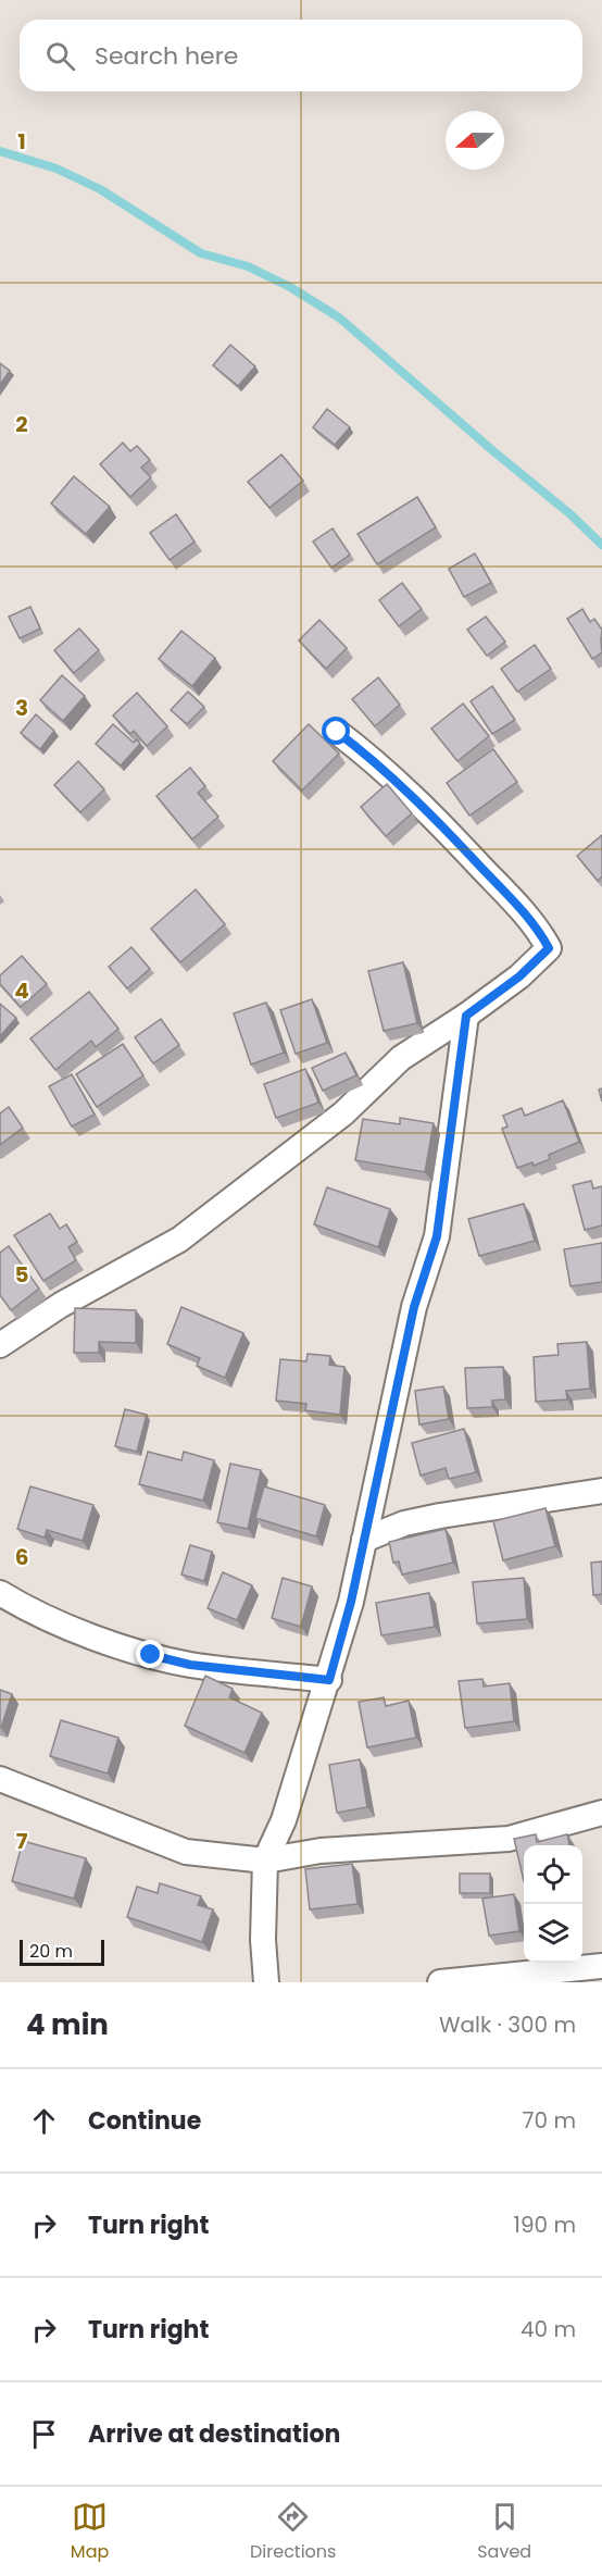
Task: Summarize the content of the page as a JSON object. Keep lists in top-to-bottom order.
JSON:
{
  "scale_bar": "20 m",
  "north": "left",
  "page": {
    "search": "Search here",
    "scale": "20 m",
    "heading": ["4 min", "Walk · 300 m"],
    "list": [
      ["Continue", "70 m"],
      ["Turn right", "190 m"],
      ["Turn right", "40 m"],
      "Arrive at destination"
    ],
    "nav": ["Map", "Directions", "Saved"]
  },
  "grid": {
    "rows": [
      "1",
      "2",
      "3",
      "4",
      "5",
      "6",
      "7"
    ]
  }
}
